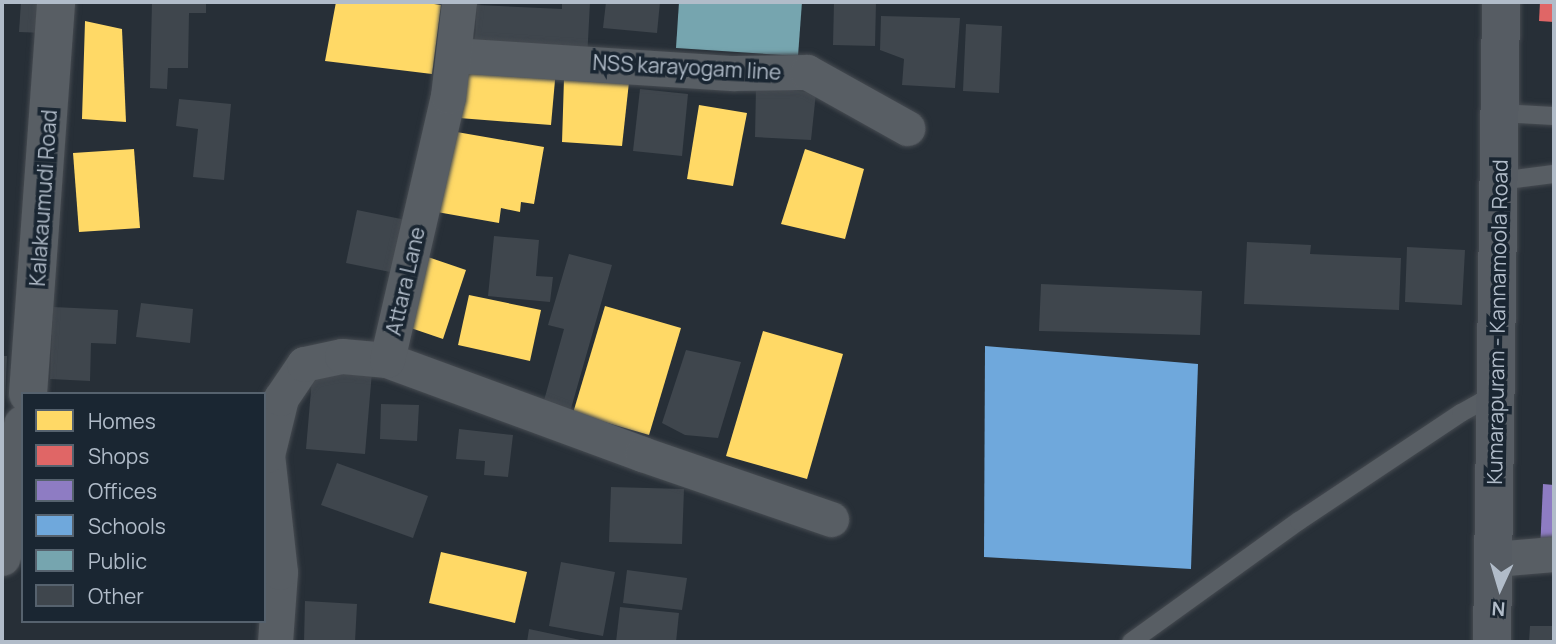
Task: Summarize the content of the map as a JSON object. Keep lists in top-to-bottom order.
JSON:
{
  "streets": {
    "main road": ["Kumarapuram - Kannamoola Road"],
    "street": ["NSS karayogam line", "Kalakaumudi Road", "Attara Lane"]
  },
  "crossings": [
    ["NSS karayogam line", "Attara Lane"]
  ],
  "legend": [
    "Homes",
    "Shops",
    "Offices",
    "Schools",
    "Public",
    "Other"
  ],
  "north": "bottom"
}
